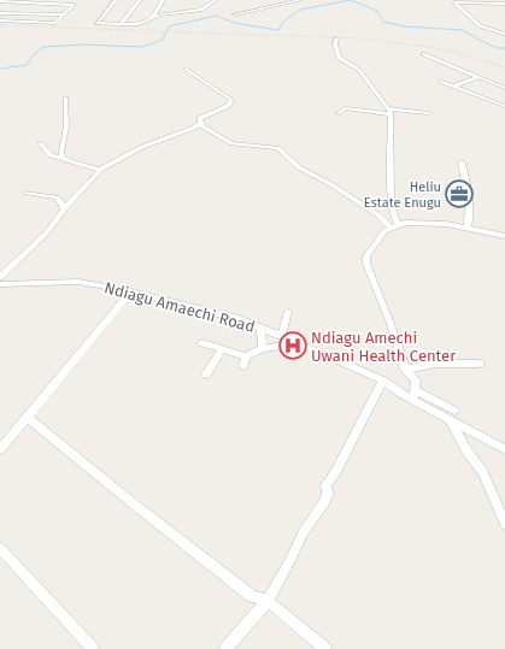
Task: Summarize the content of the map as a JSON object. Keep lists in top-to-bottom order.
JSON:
{
  "streets": {
    "street": ["Ndiagu Amaechi Road"]
  },
  "places": {
    "office": ["Heliu Estate Enugu"],
    "hospital": ["Ndiagu Amechi Uwani Health Center"]
  }
}
